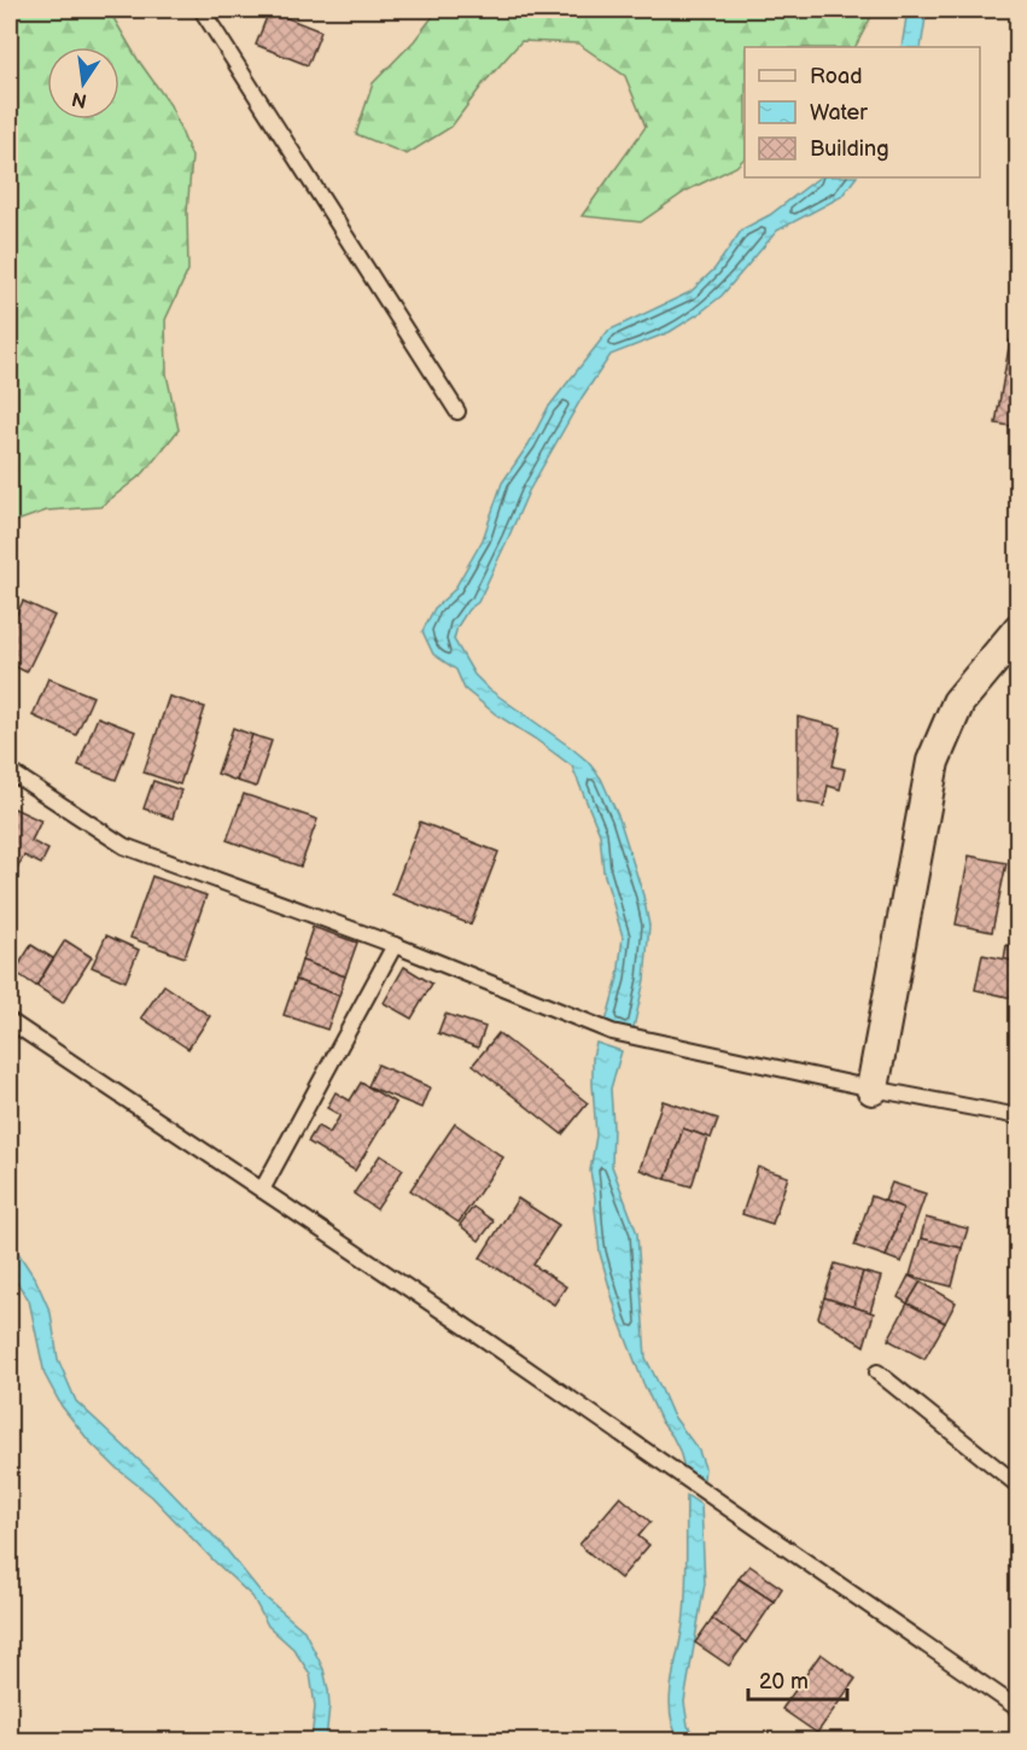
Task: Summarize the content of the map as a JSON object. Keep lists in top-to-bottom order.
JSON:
{
  "legend": ["Road", "Water", "Building"],
  "scale_bar": "20 m",
  "north": "bottom"
}
